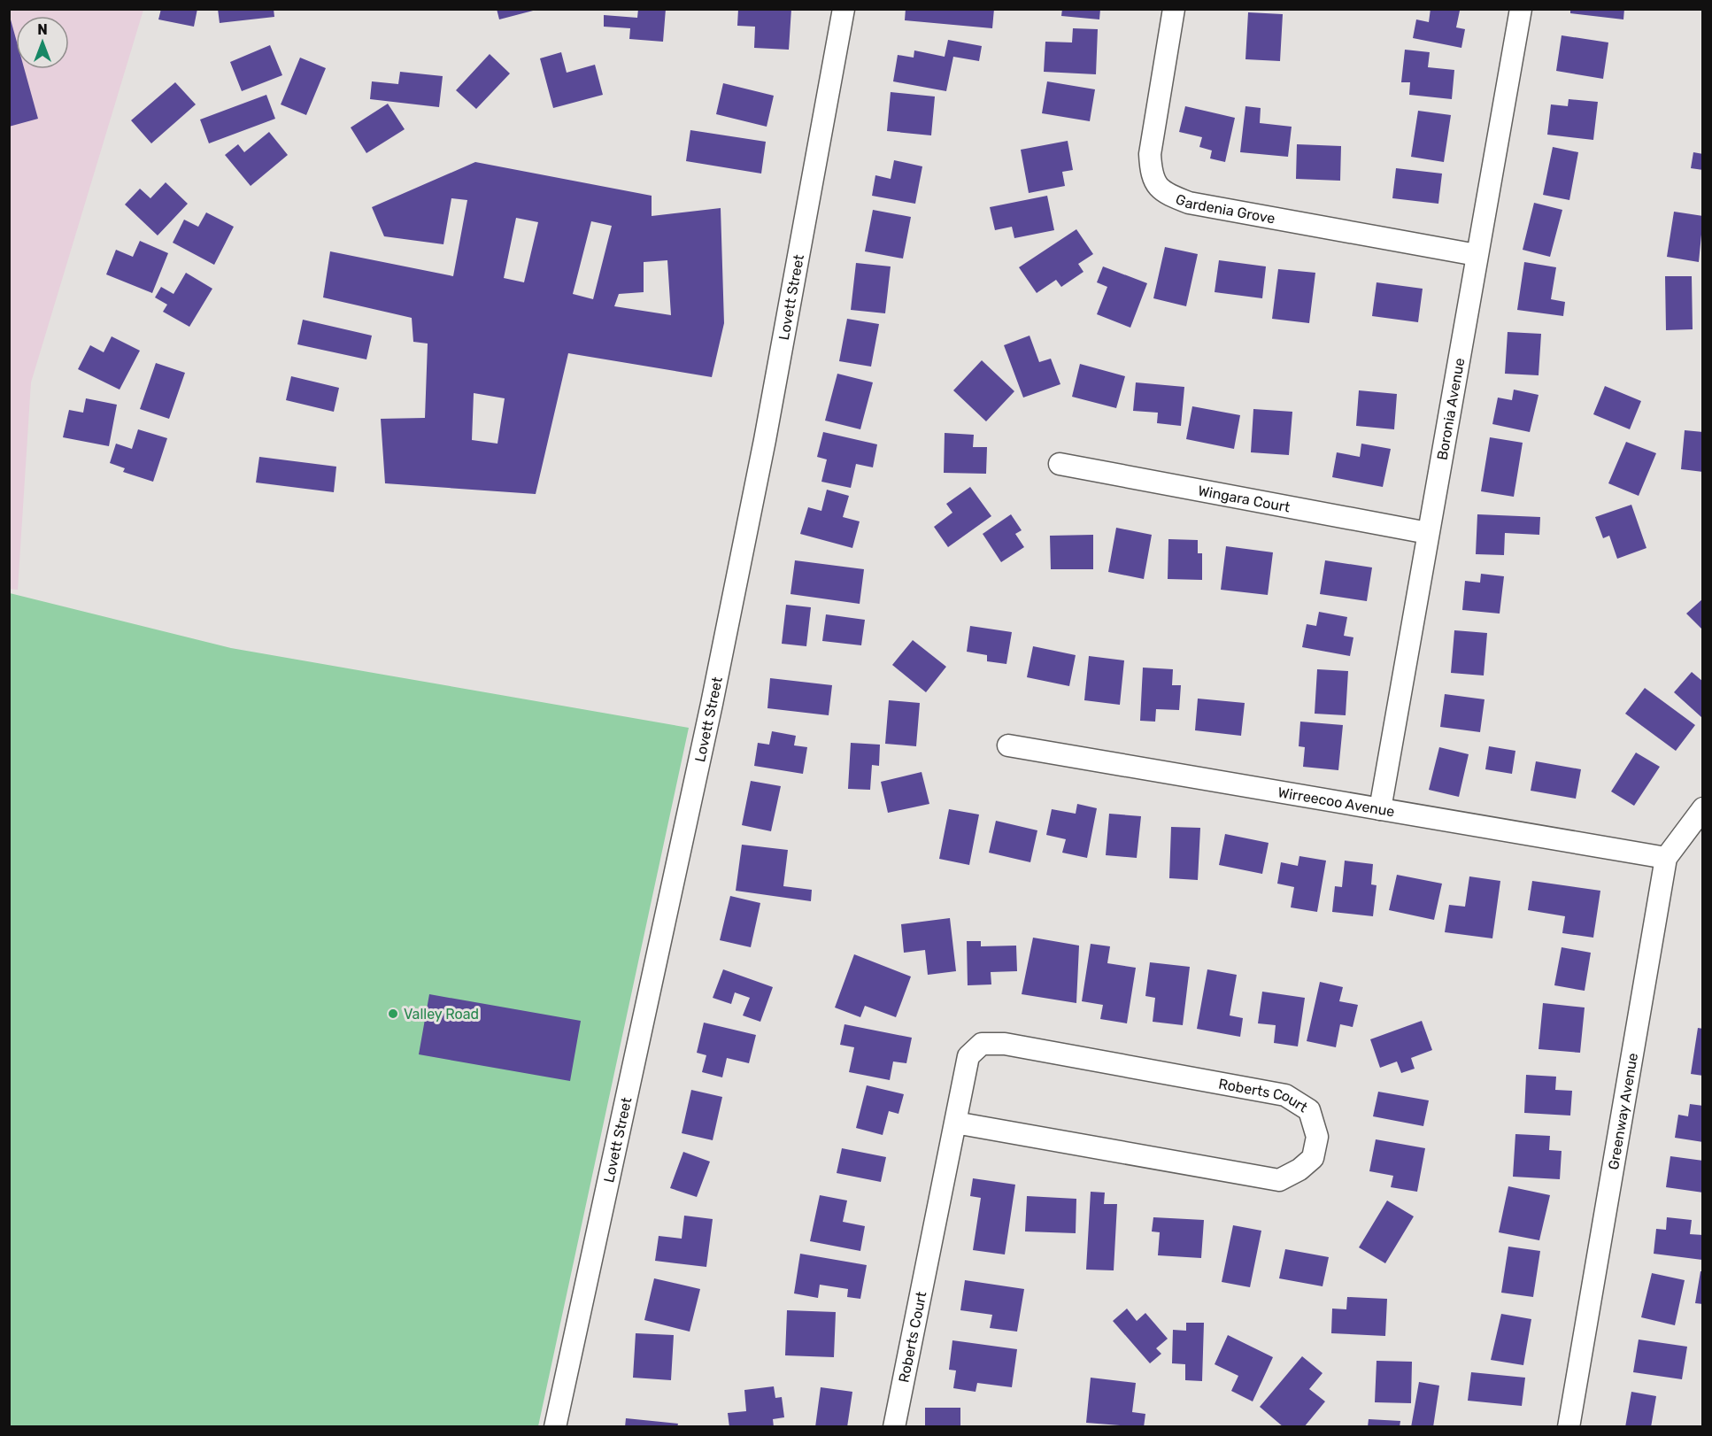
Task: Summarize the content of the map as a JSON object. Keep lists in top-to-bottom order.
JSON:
{
  "streets": {
    "street": [
      "Gardenia Grove",
      "Lovett Street",
      "Boronia Avenue",
      "Wingara Court",
      "Wirreecoo Avenue",
      "Roberts Court",
      "Greenway Avenue"
    ]
  },
  "crossings": [
    ["Gardenia Grove", "Boronia Avenue"],
    ["Boronia Avenue", "Wingara Court"],
    ["Boronia Avenue", "Wirreecoo Avenue"],
    ["Wirreecoo Avenue", "Greenway Avenue"]
  ],
  "places": ["Valley Road"],
  "north": "top"
}
